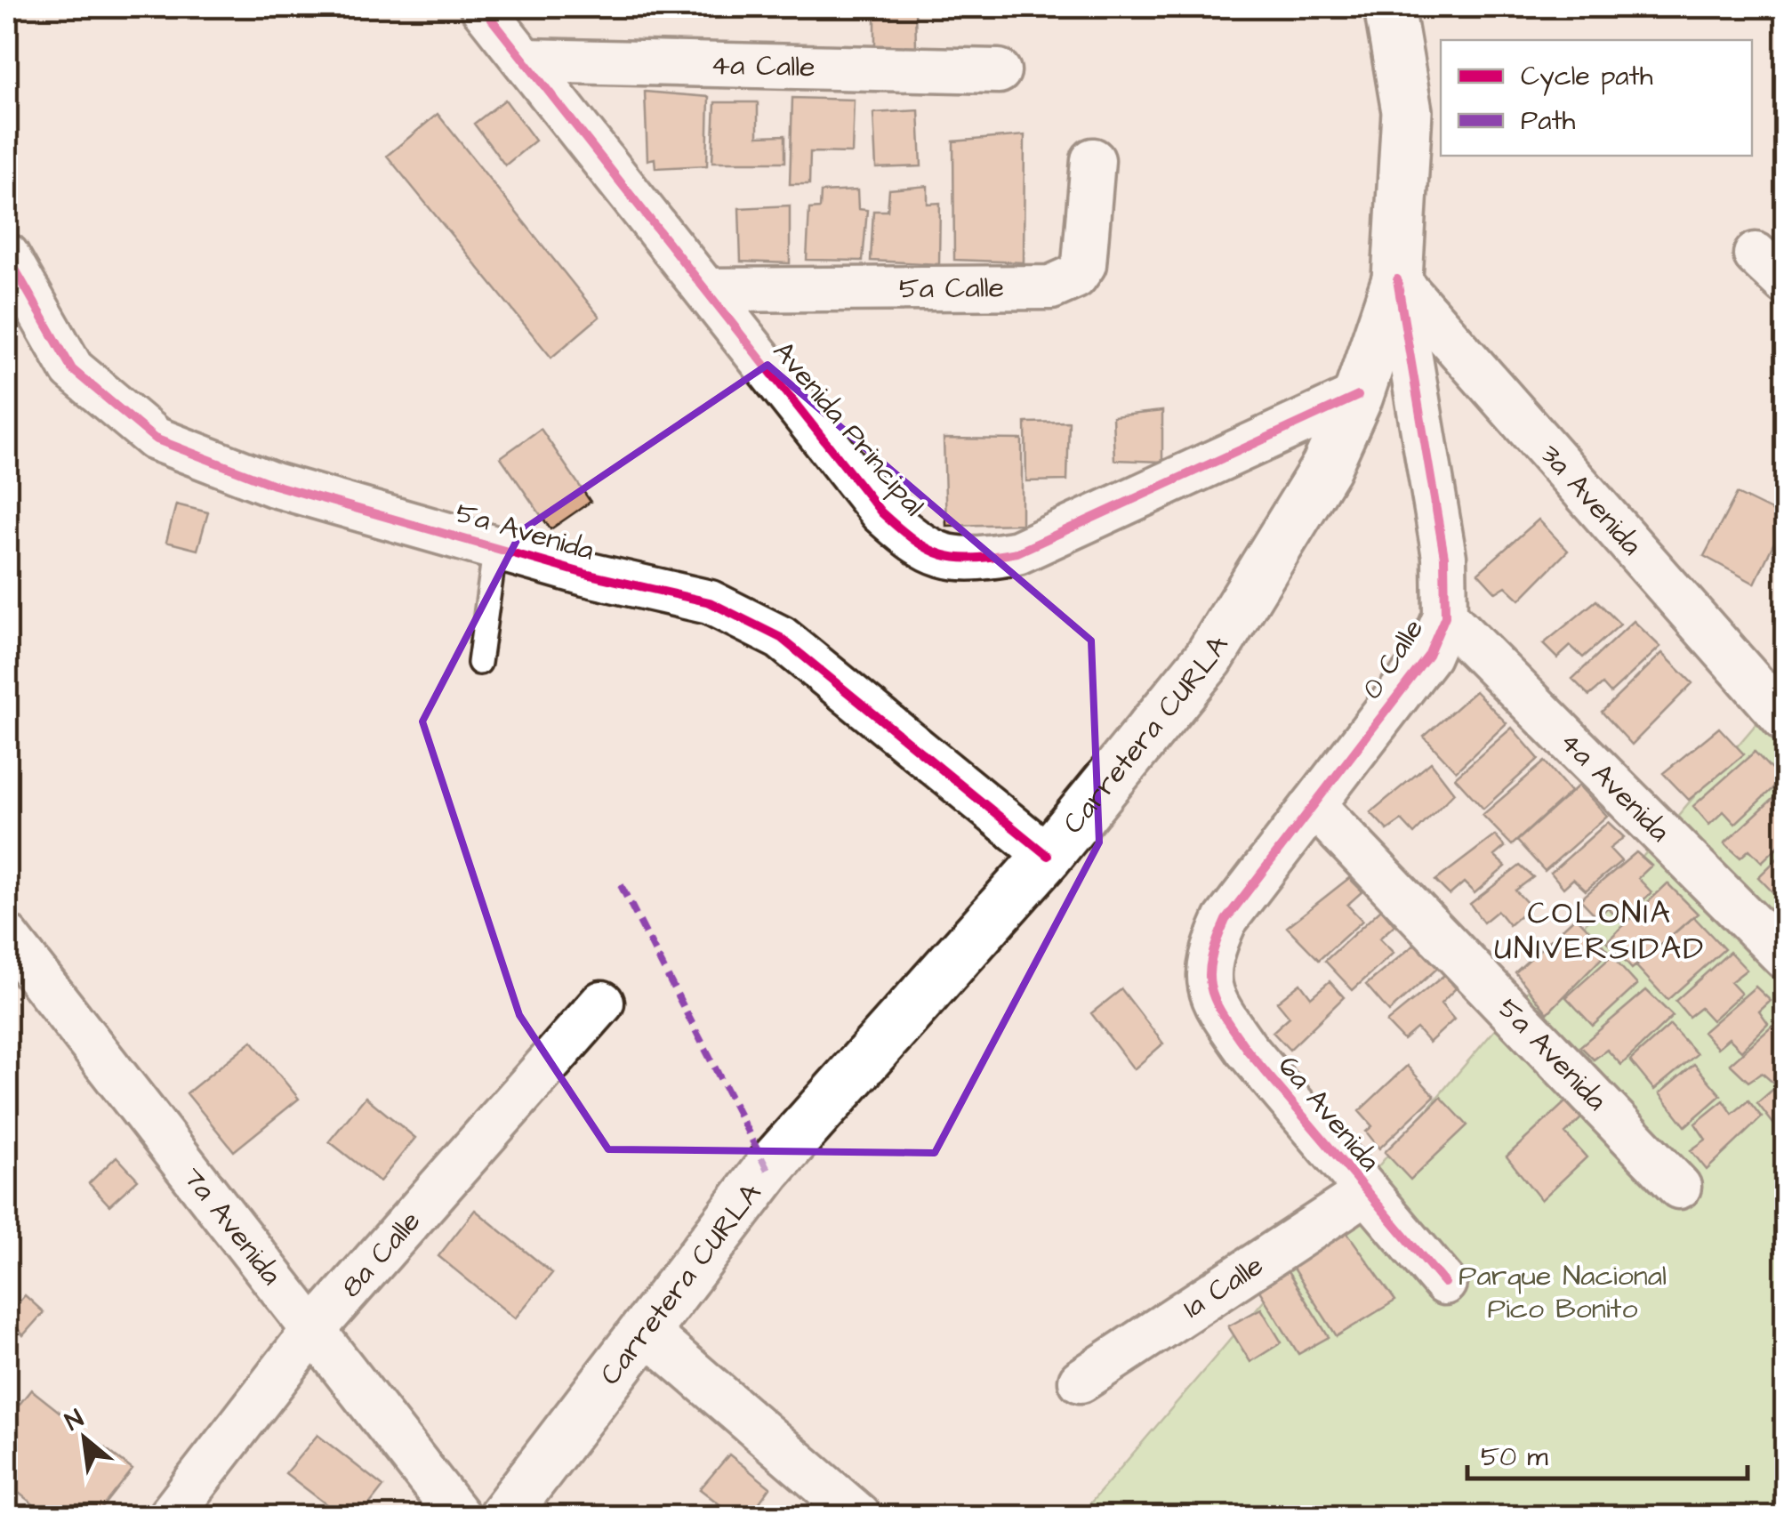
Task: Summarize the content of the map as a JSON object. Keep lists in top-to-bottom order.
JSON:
{
  "streets": {
    "main road": ["Carretera CURLA"],
    "street": [
      "4a Calle",
      "5a Calle",
      "Avenida Principal",
      "3a Avenida",
      "5a Avenida",
      "0 Calle",
      "4a Avenida",
      "6a Avenida",
      "7a Avenida",
      "8a Calle",
      "1a Calle"
    ]
  },
  "crossings": [
    ["4a Calle", "Avenida Principal"],
    ["5a Calle", "Avenida Principal"],
    ["Avenida Principal", "Carretera CURLA"],
    ["3a Avenida", "0 Calle"],
    ["3a Avenida", "Carretera CURLA"],
    ["5a Avenida", "0 Calle"],
    ["5a Avenida", "Carretera CURLA"],
    ["0 Calle", "Carretera CURLA"],
    ["0 Calle", "4a Avenida"],
    ["0 Calle", "6a Avenida"],
    ["6a Avenida", "1a Calle"],
    ["7a Avenida", "8a Calle"]
  ],
  "districts": ["COLONIA UNIVERSIDAD"],
  "parks": ["Parque Nacional Pico Bonito"],
  "legend": ["Cycle path", "Path"],
  "scale_bar": "50 m",
  "north": "top left"
}
